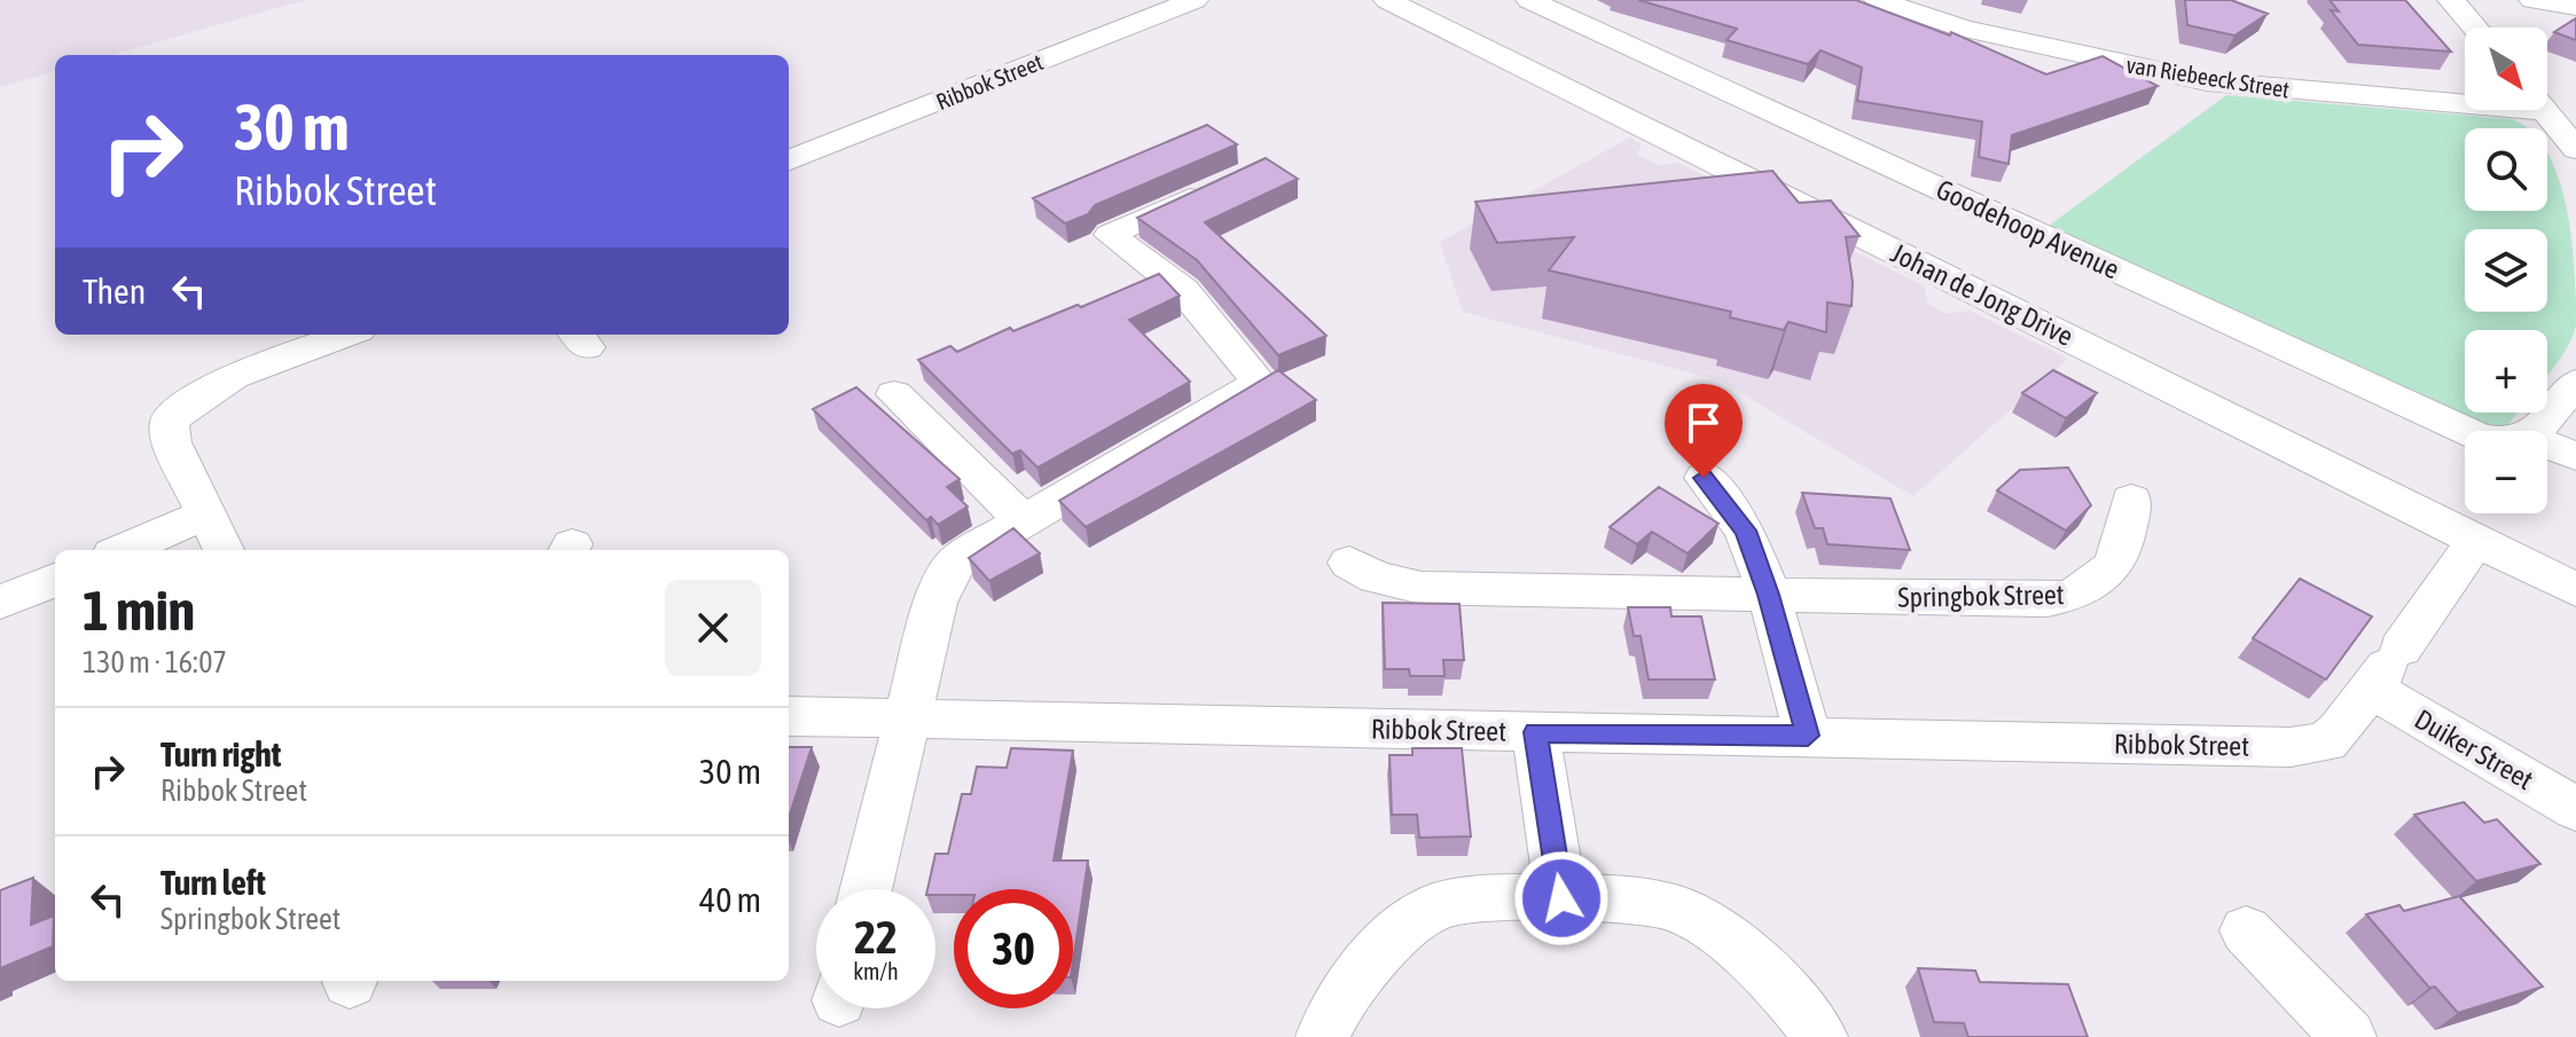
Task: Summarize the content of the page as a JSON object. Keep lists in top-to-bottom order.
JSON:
{
  "streets": {
    "street": [
      "van Riebeeck Street",
      "Ribbok Street",
      "Goodehoop Avenue",
      "Johan de Jong Drive",
      "Springbok Street",
      "Duiker Street"
    ]
  },
  "crossings": [
    ["Ribbok Street", "Johan de Jong Drive"],
    ["Ribbok Street", "Duiker Street"]
  ],
  "north": "bottom right",
  "page": {
    "map_buttons": ["+", "−"],
    "turn": ["30 m", "Ribbok Street"],
    "then": "Then",
    "heading": ["1 min", "130 m · 16:07"],
    "list": [
      {
        "name": "Turn right",
        "note": "Ribbok Street",
        "value": "30 m"
      },
      {
        "name": "Turn left",
        "note": "Springbok Street",
        "value": "40 m"
      }
    ],
    "speed": "22 km/h",
    "limit": "30"
  }
}
